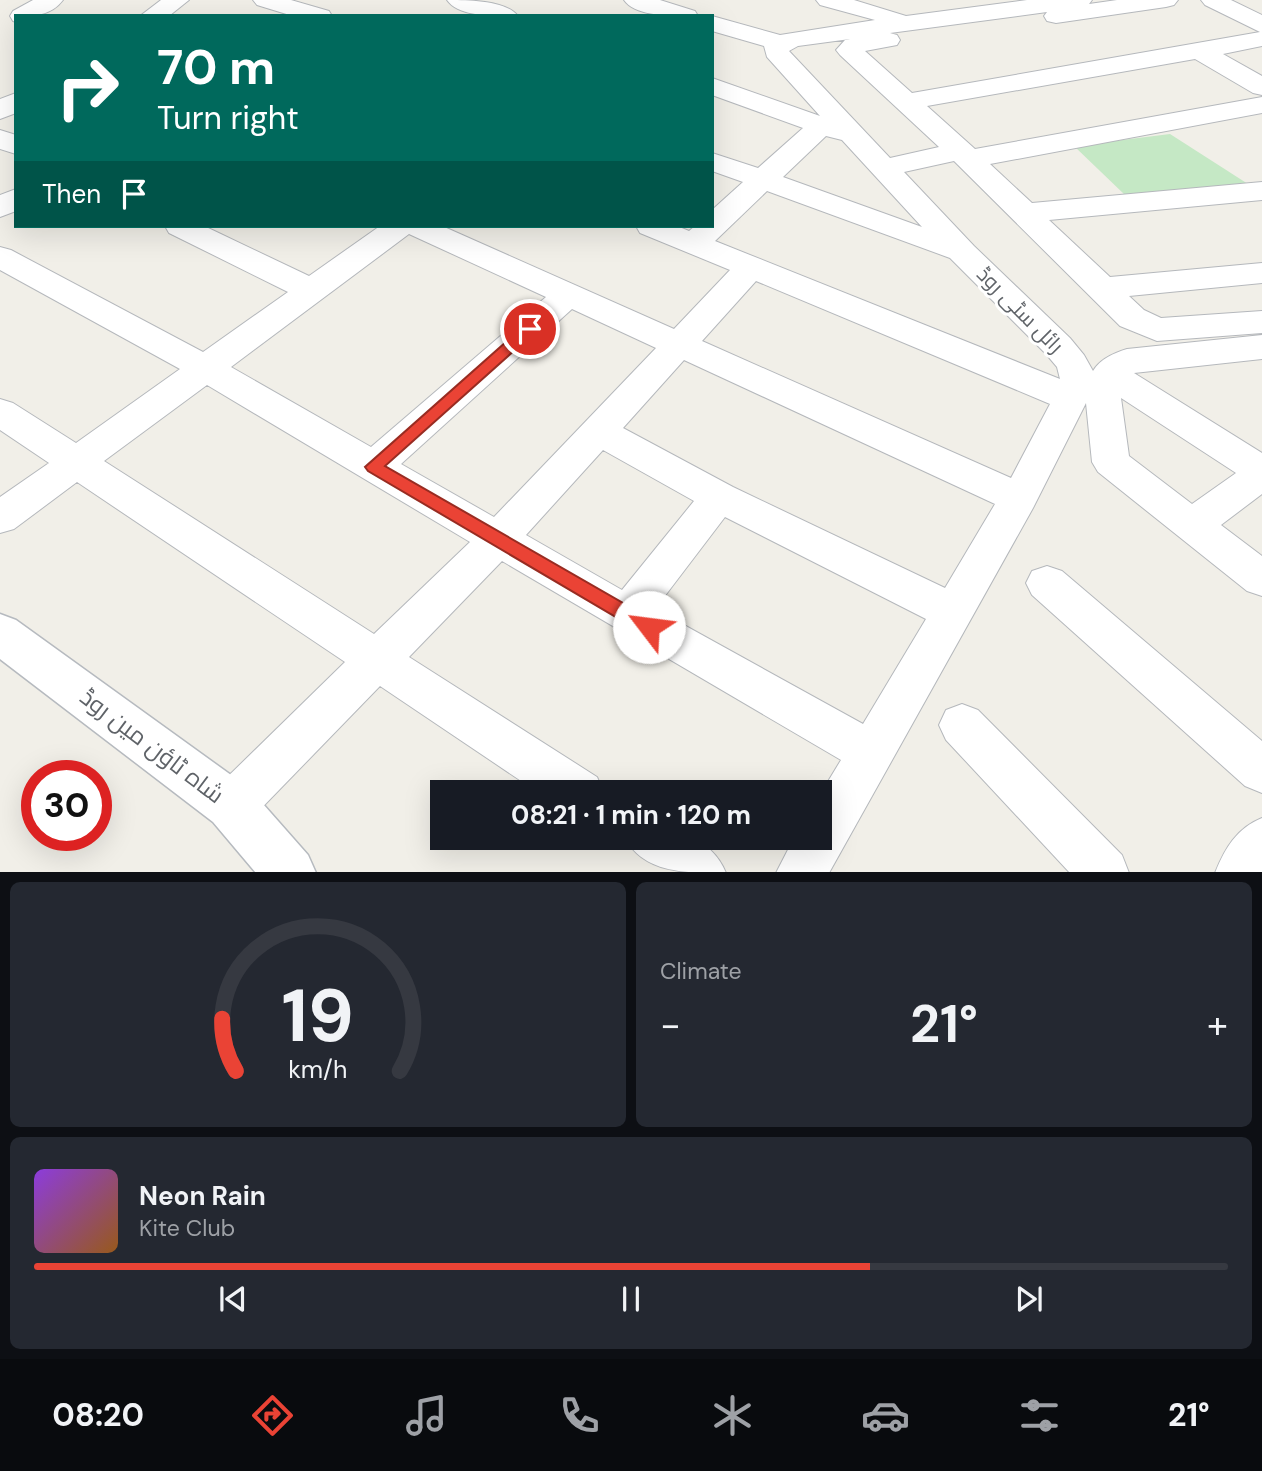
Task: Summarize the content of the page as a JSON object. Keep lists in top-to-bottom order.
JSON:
{
  "streets": {
    "street": ["رائل سٹی روڈ", "شاہ ٹاؤن مین روڈ"]
  },
  "page": {
    "turn": ["70 m", "Turn right"],
    "then": "Then",
    "limit": "30",
    "trip": "08:21 · 1 min · 120 m",
    "tile": "Climate",
    "heat": ["−", "21°", "+"],
    "song": ["Neon Rain", "Kite Club"],
    "tabs": ["08:20", "21°"],
    "gauge": ["19", "km/h"]
  }
}
